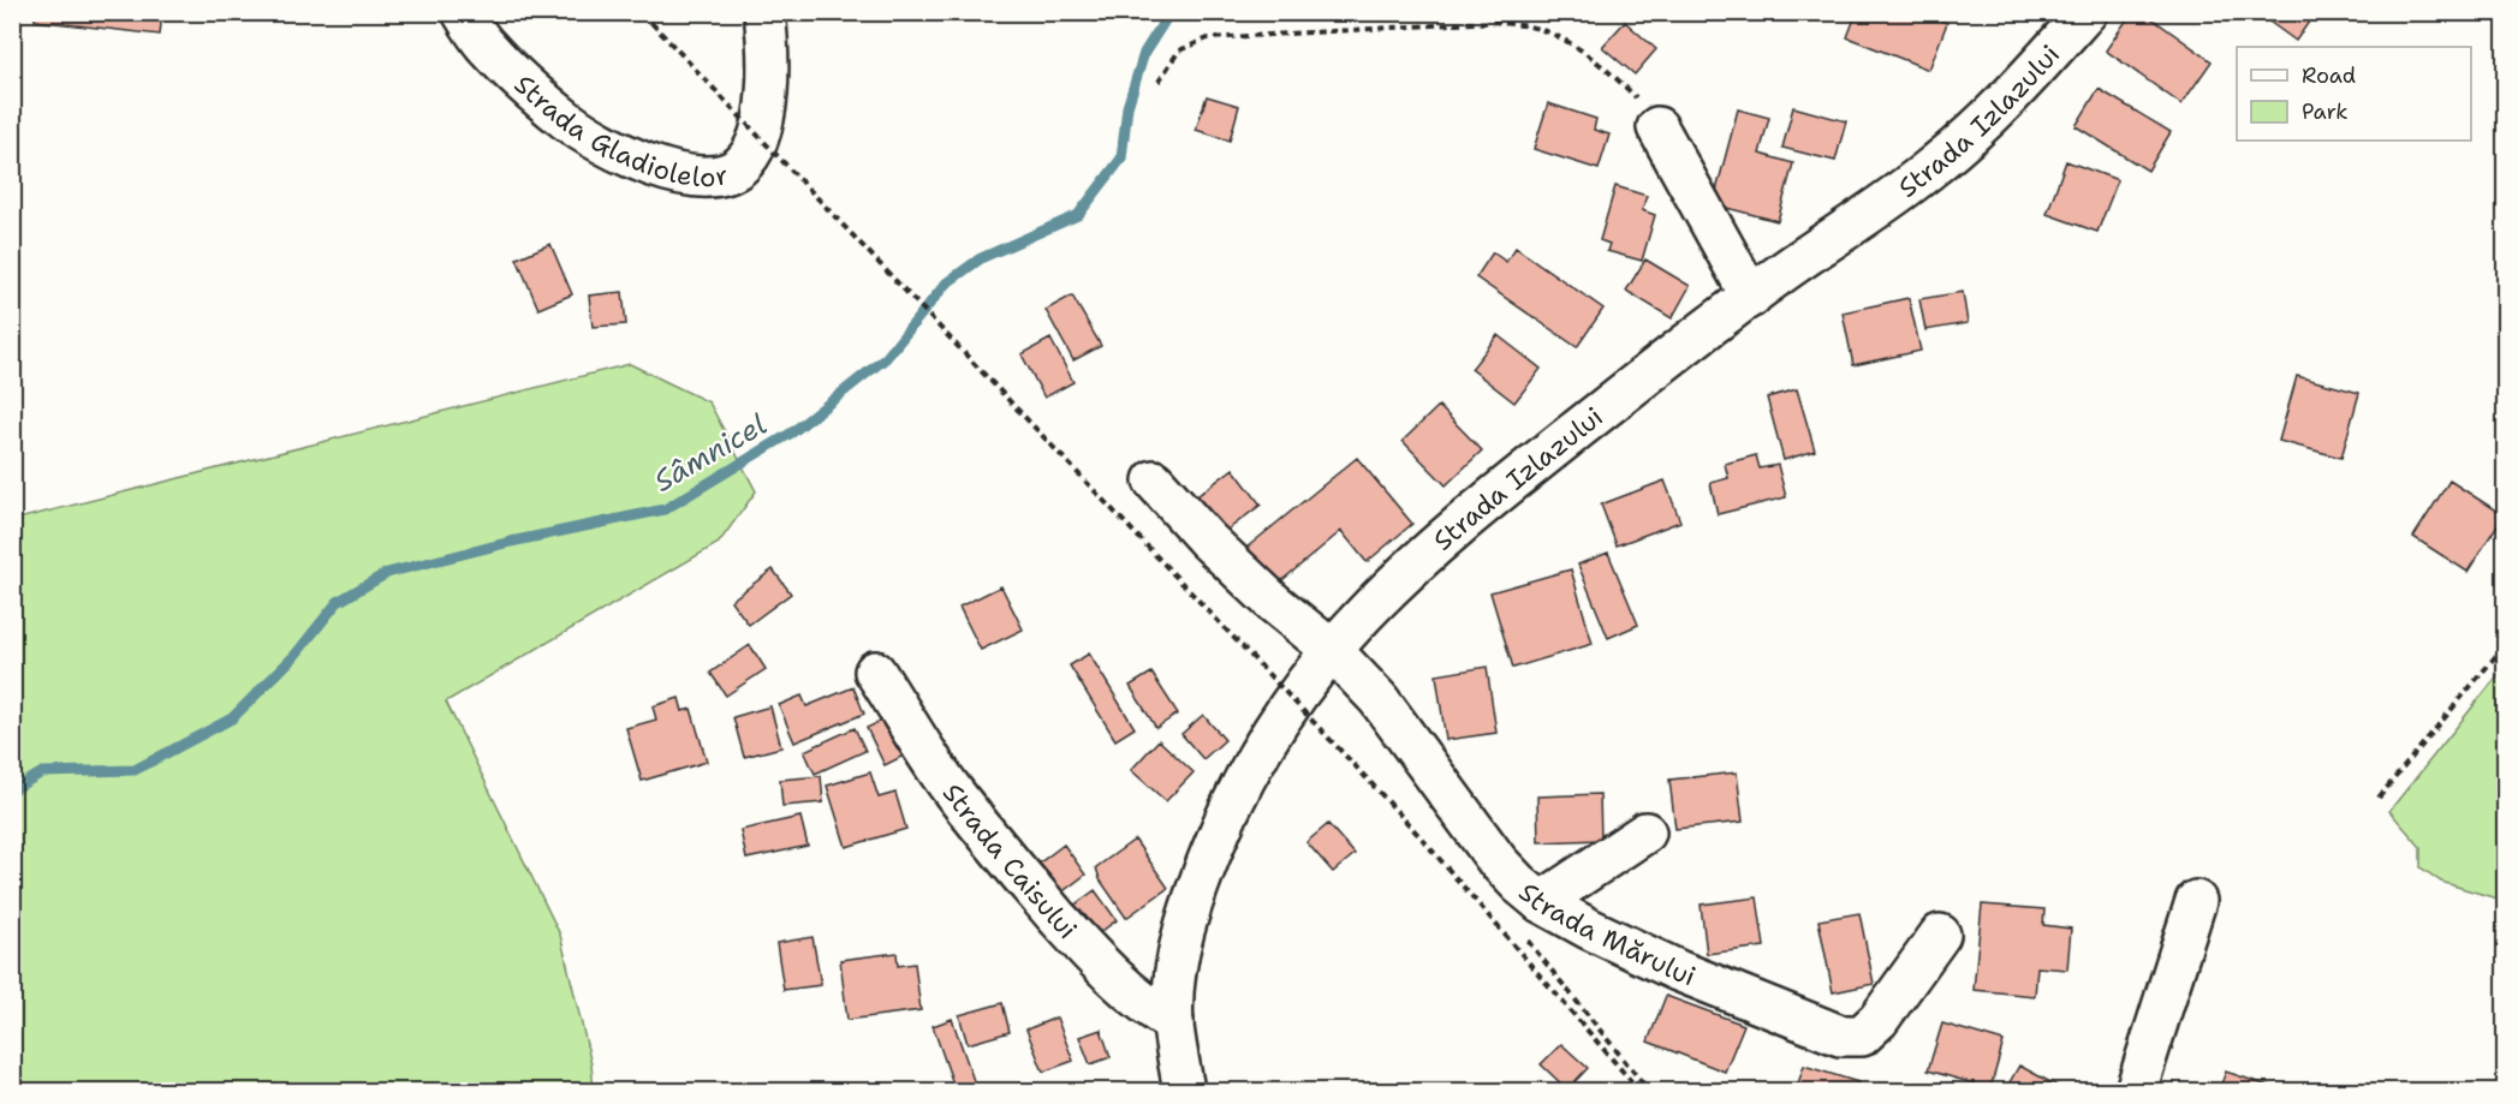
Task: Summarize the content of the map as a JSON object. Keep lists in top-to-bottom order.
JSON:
{
  "streets": {
    "street": [
      "Strada Gladiolelor",
      "Strada Izlazului",
      "Strada Caisului",
      "Strada Mărului"
    ]
  },
  "crossings": [
    ["Strada Izlazului", "Strada Caisului"],
    ["Strada Izlazului", "Strada Mărului"]
  ],
  "water": ["Sâmnicel"],
  "legend": ["Road", "Park"]
}
